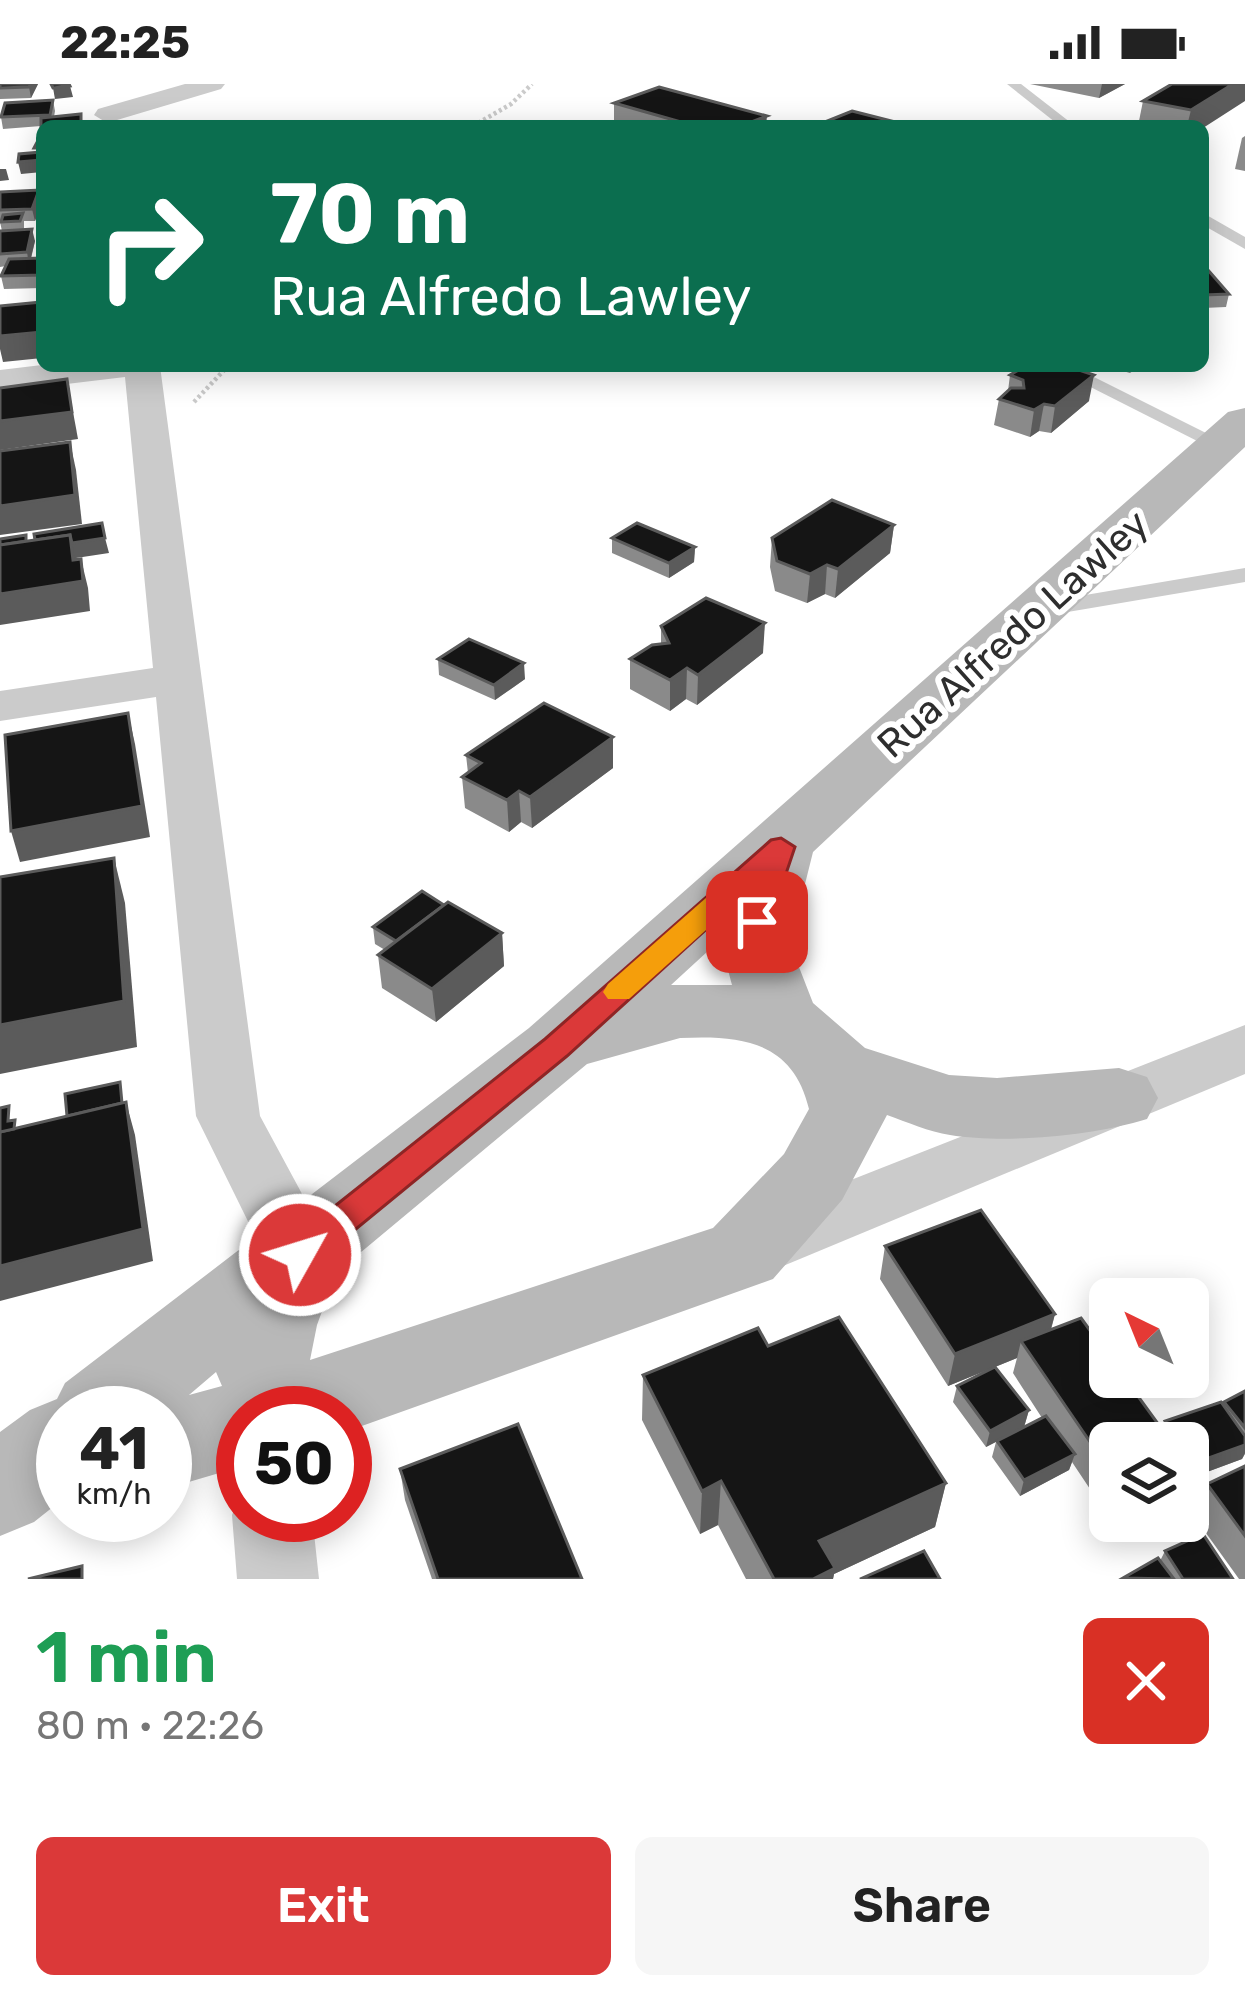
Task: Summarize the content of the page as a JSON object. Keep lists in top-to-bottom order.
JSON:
{
  "streets": {
    "main road": ["Rua Alfredo Lawley"]
  },
  "north": "top left",
  "page": {
    "status": "22:25",
    "turn": ["70 m", "Rua Alfredo Lawley"],
    "speed": "41 km/h",
    "limit": "50",
    "heading": ["1 min", "80 m · 22:26"],
    "buttons": ["Exit", "Share"]
  }
}
